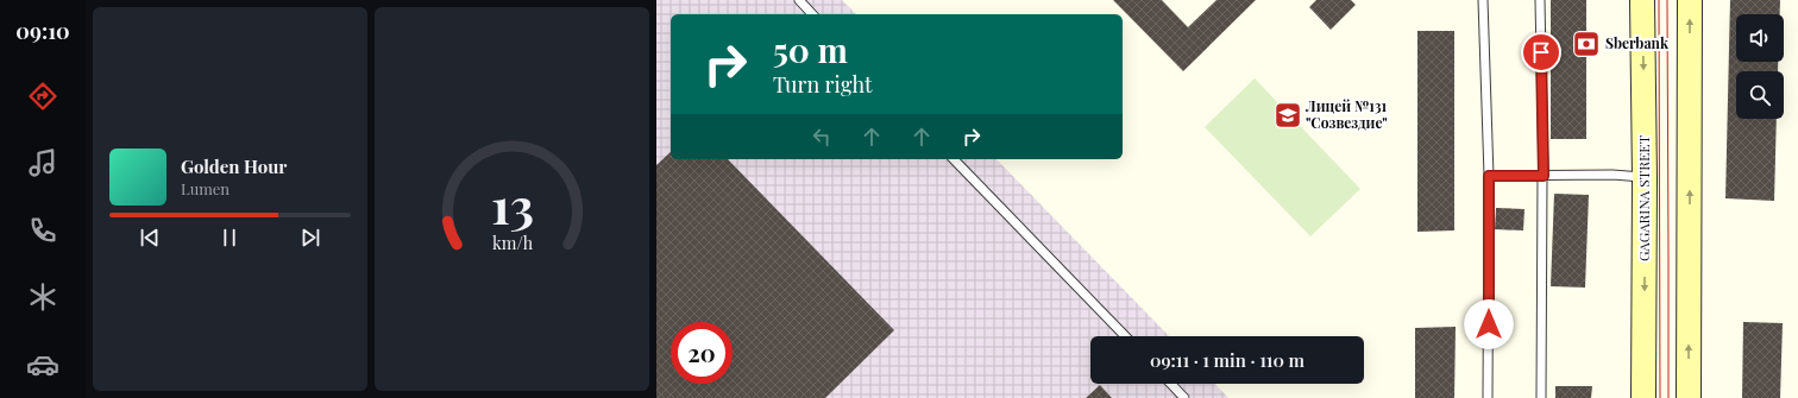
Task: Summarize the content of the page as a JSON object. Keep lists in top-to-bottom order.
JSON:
{
  "streets": {
    "main road": ["GAGARINA STREET"]
  },
  "places": {
    "bank": ["Sberbank"],
    "school or university": ["Лицей №131 \"Созвездие\""]
  },
  "page": {
    "tabs": "09:10",
    "turn": ["50 m", "Turn right"],
    "song": ["Golden Hour", "Lumen"],
    "limit": "20",
    "trip": "09:11 · 1 min · 110 m",
    "gauge": ["13", "km/h"]
  }
}
